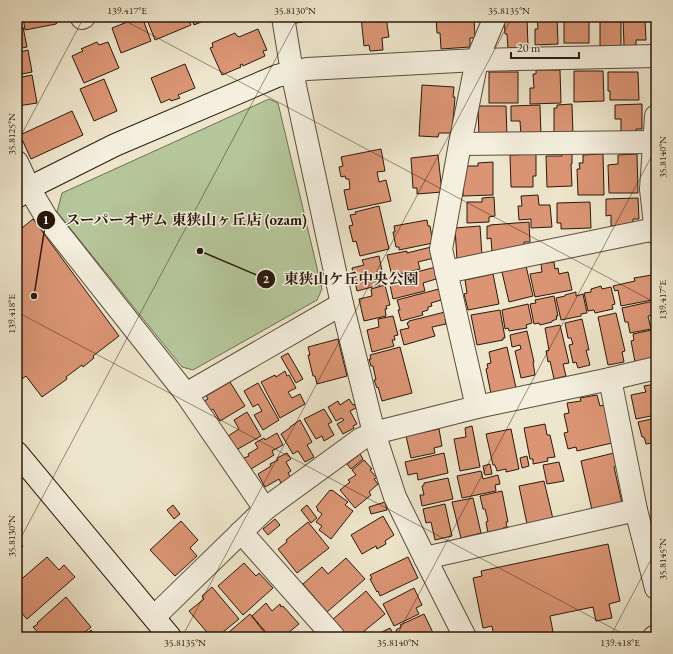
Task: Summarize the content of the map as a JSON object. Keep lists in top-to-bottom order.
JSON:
{
  "places": ["東狭山ケ丘中央公園", "スーパーオザム 東狭山ヶ丘店 (ozam)"],
  "scale_bar": "20 m",
  "coordinates": [
    "139.417°E",
    "35.8130°N",
    "35.8135°N",
    "35.8125°N",
    "35.8140°N",
    "139.418°E",
    "35.8145°N"
  ]
}
